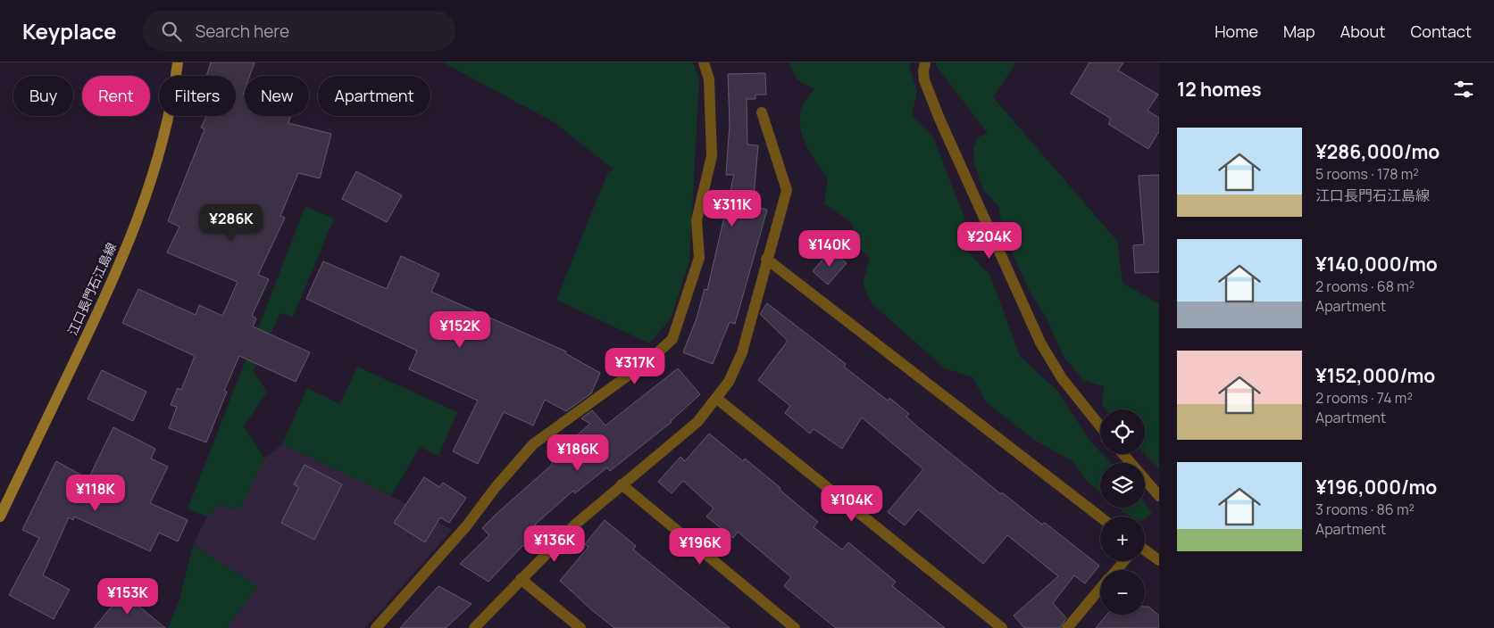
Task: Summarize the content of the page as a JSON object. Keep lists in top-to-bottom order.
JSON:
{
  "streets": {
    "main road": ["江口長門石江島線"]
  },
  "page": {
    "header": "Keyplace",
    "search": "Search here",
    "nav": [
      "Home",
      "Map",
      "About",
      "Contact"
    ],
    "heading": "12 homes",
    "chip": [
      "Buy",
      "Rent",
      "Filters",
      "New",
      "Apartment"
    ],
    "list": [
      {
        "name": "¥286,000/mo",
        "note": "5 rooms · 178 m² · 江口長門石江島線"
      },
      {
        "name": "¥140,000/mo",
        "note": "2 rooms · 68 m² · Apartment"
      },
      {
        "name": "¥152,000/mo",
        "note": "2 rooms · 74 m² · Apartment"
      },
      {
        "name": "¥196,000/mo",
        "note": "3 rooms · 86 m² · Apartment"
      }
    ],
    "price": [
      "¥311K",
      "¥286K",
      "¥204K",
      "¥140K",
      "¥152K",
      "¥317K",
      "¥186K",
      "¥118K",
      "¥104K",
      "¥136K",
      "¥196K",
      "¥153K"
    ],
    "map_buttons": ["+", "−"]
  }
}
